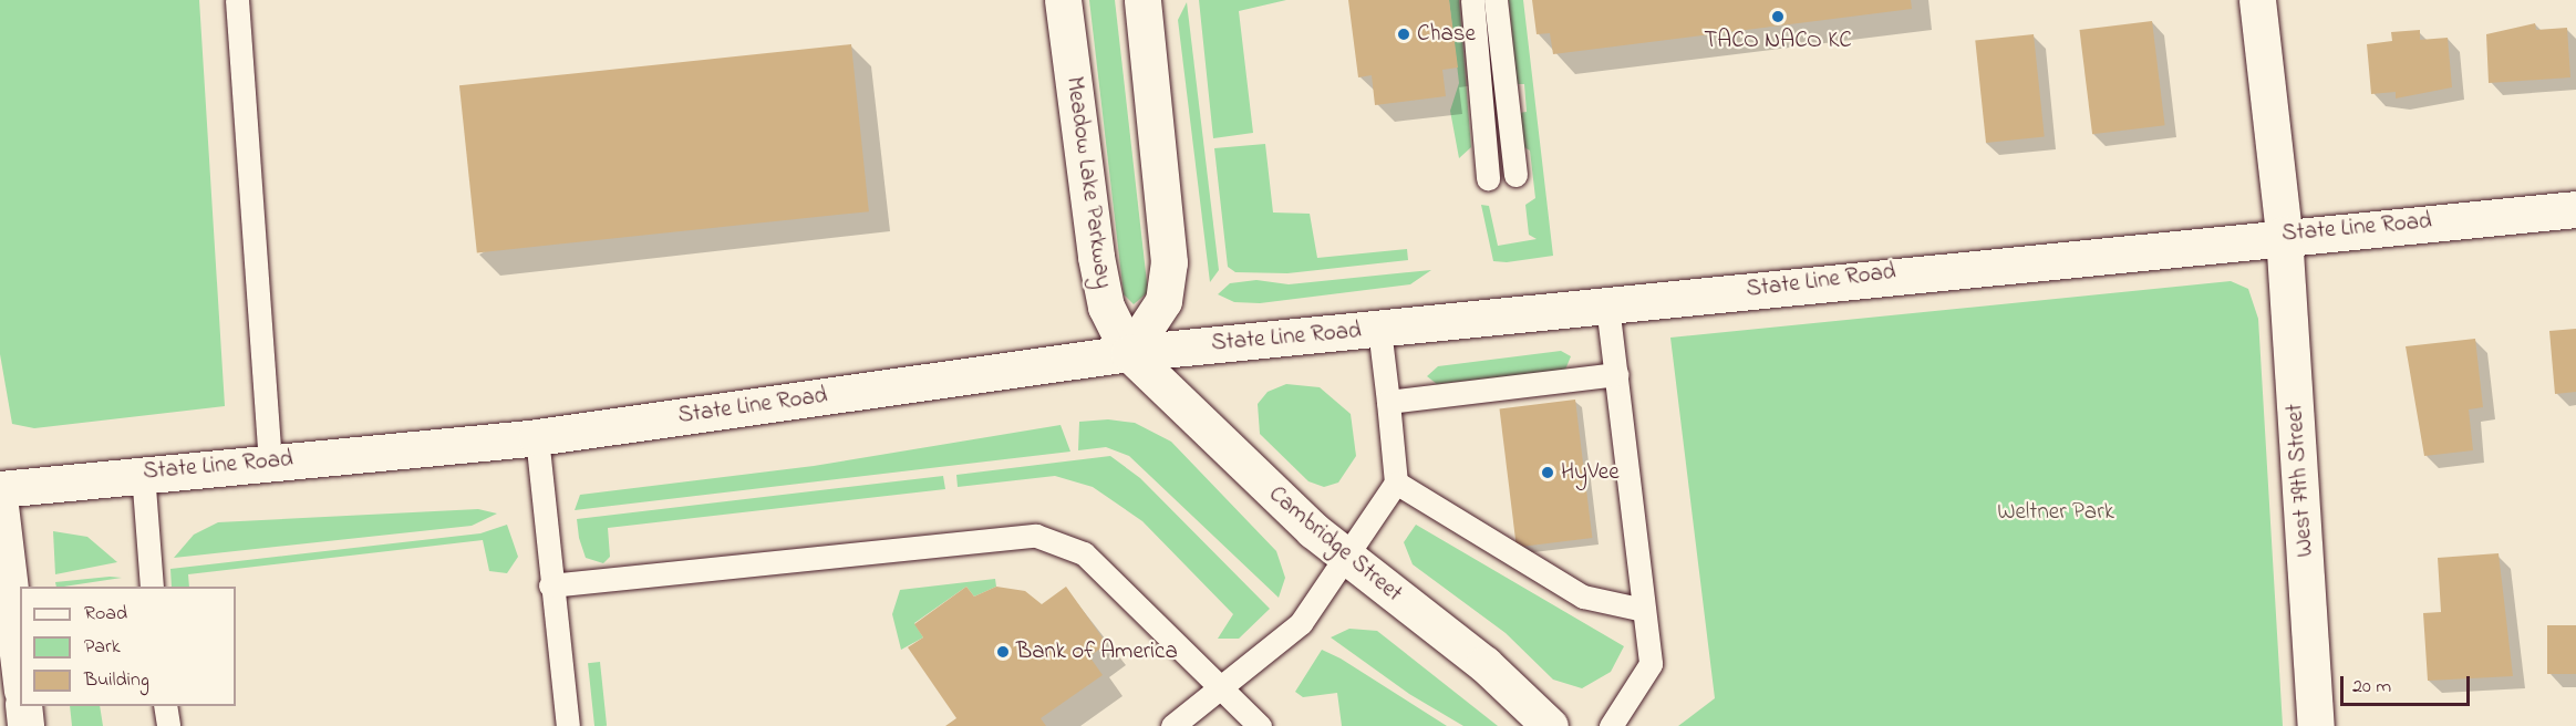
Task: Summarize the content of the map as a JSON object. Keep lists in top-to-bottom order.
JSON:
{
  "streets": {
    "main road": [
      "Meadow Lake Parkway",
      "State Line Road",
      "West 79th Street",
      "Cambridge Street"
    ]
  },
  "crossings": [
    ["Meadow Lake Parkway", "State Line Road"],
    ["Meadow Lake Parkway", "Cambridge Street"],
    ["State Line Road", "West 79th Street"],
    ["State Line Road", "Cambridge Street"]
  ],
  "parks": ["Weltner Park"],
  "places": [
    "TACO NACO KC",
    "Chase",
    "HyVee",
    "Bank of America"
  ],
  "legend": ["Road", "Park", "Building"],
  "scale_bar": "20 m"
}
